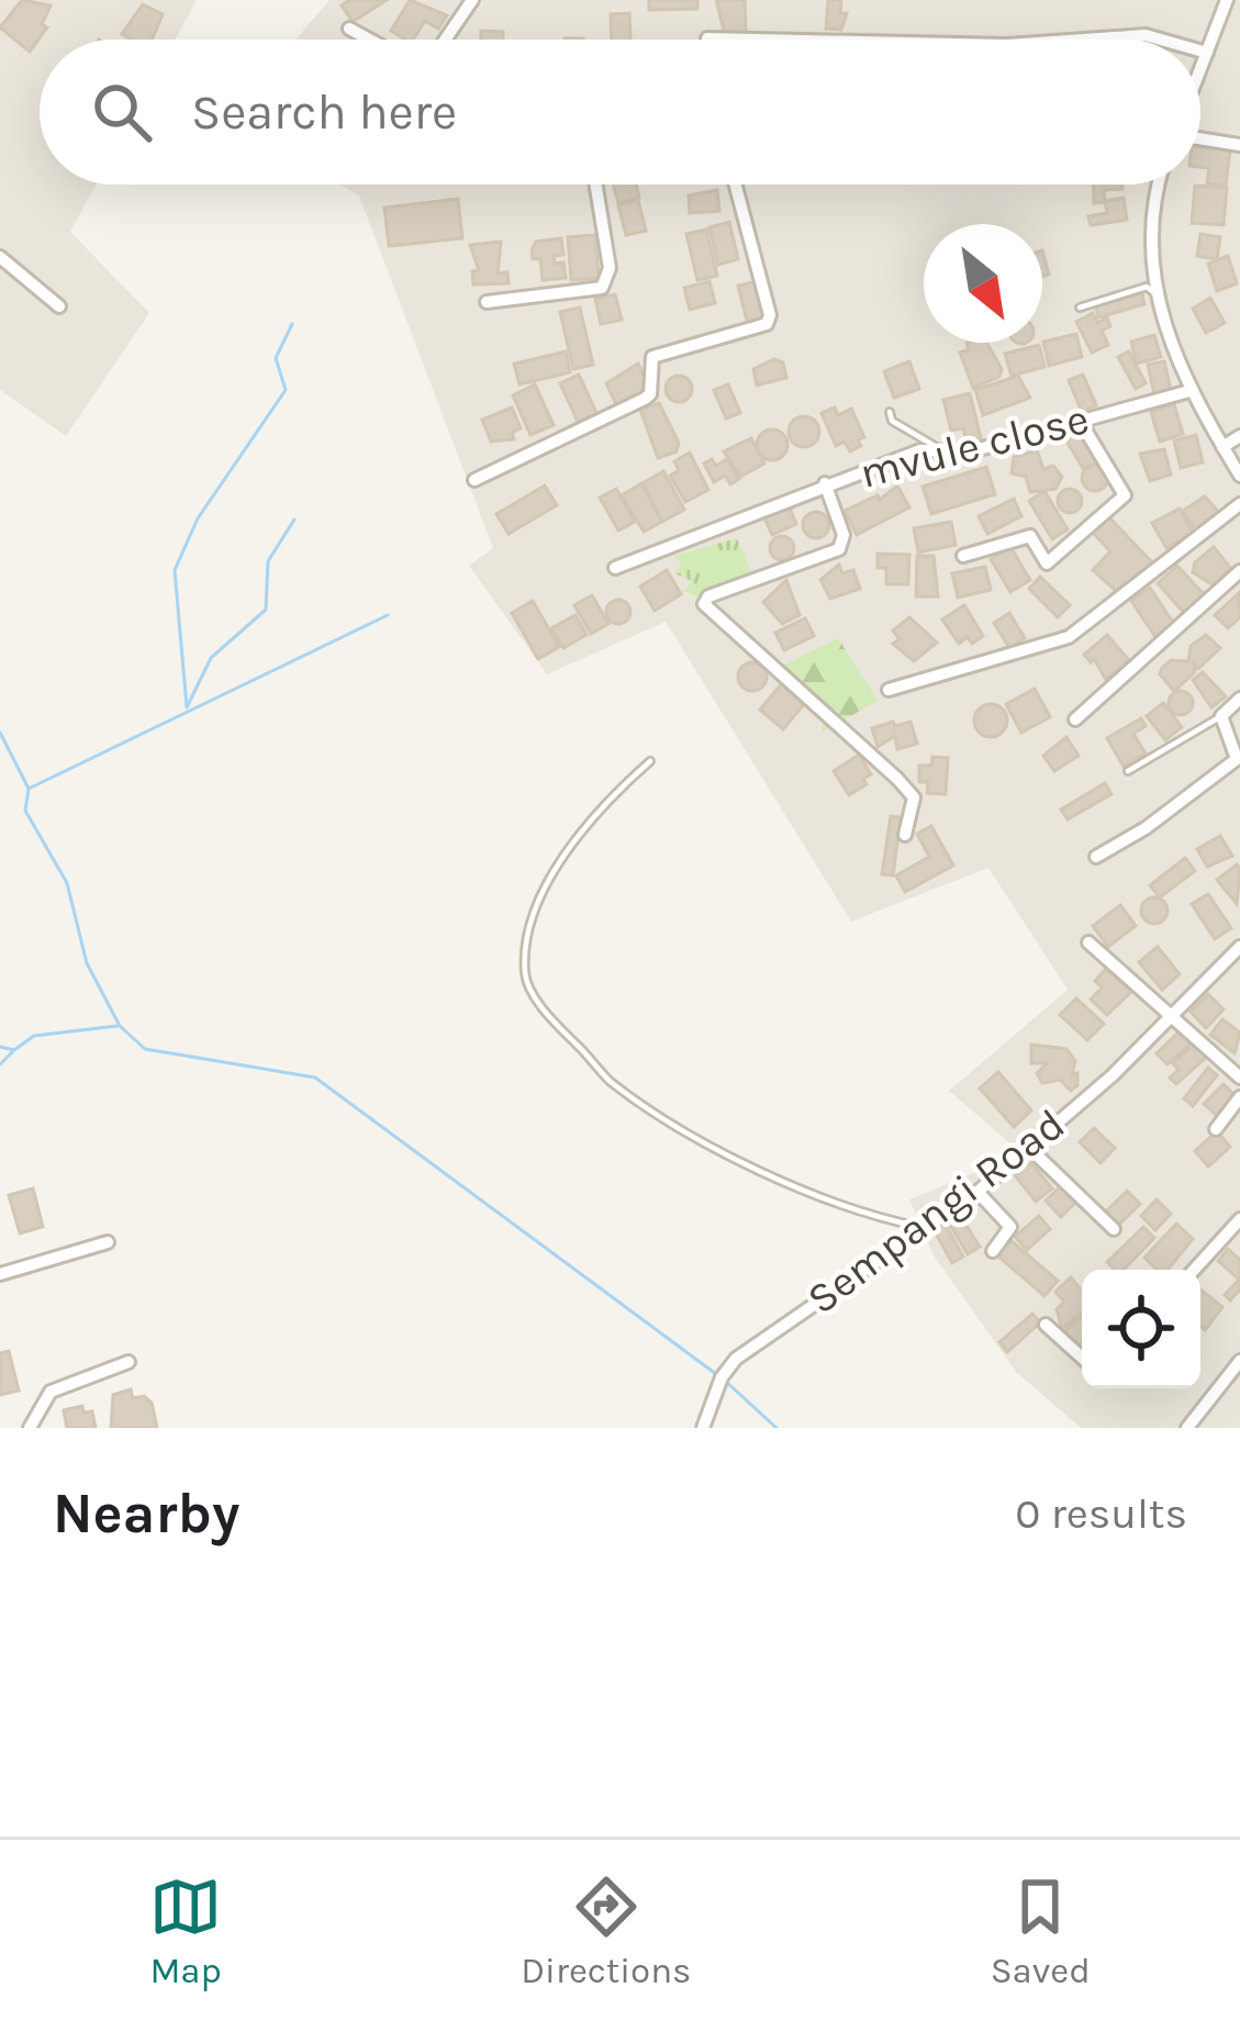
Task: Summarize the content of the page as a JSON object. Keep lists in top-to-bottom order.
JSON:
{
  "streets": {
    "street": ["mvule close", "Sempangi Road"]
  },
  "north": "bottom right",
  "page": {
    "search": "Search here",
    "heading": ["Nearby", "0 results"],
    "nav": ["Map", "Directions", "Saved"]
  }
}
